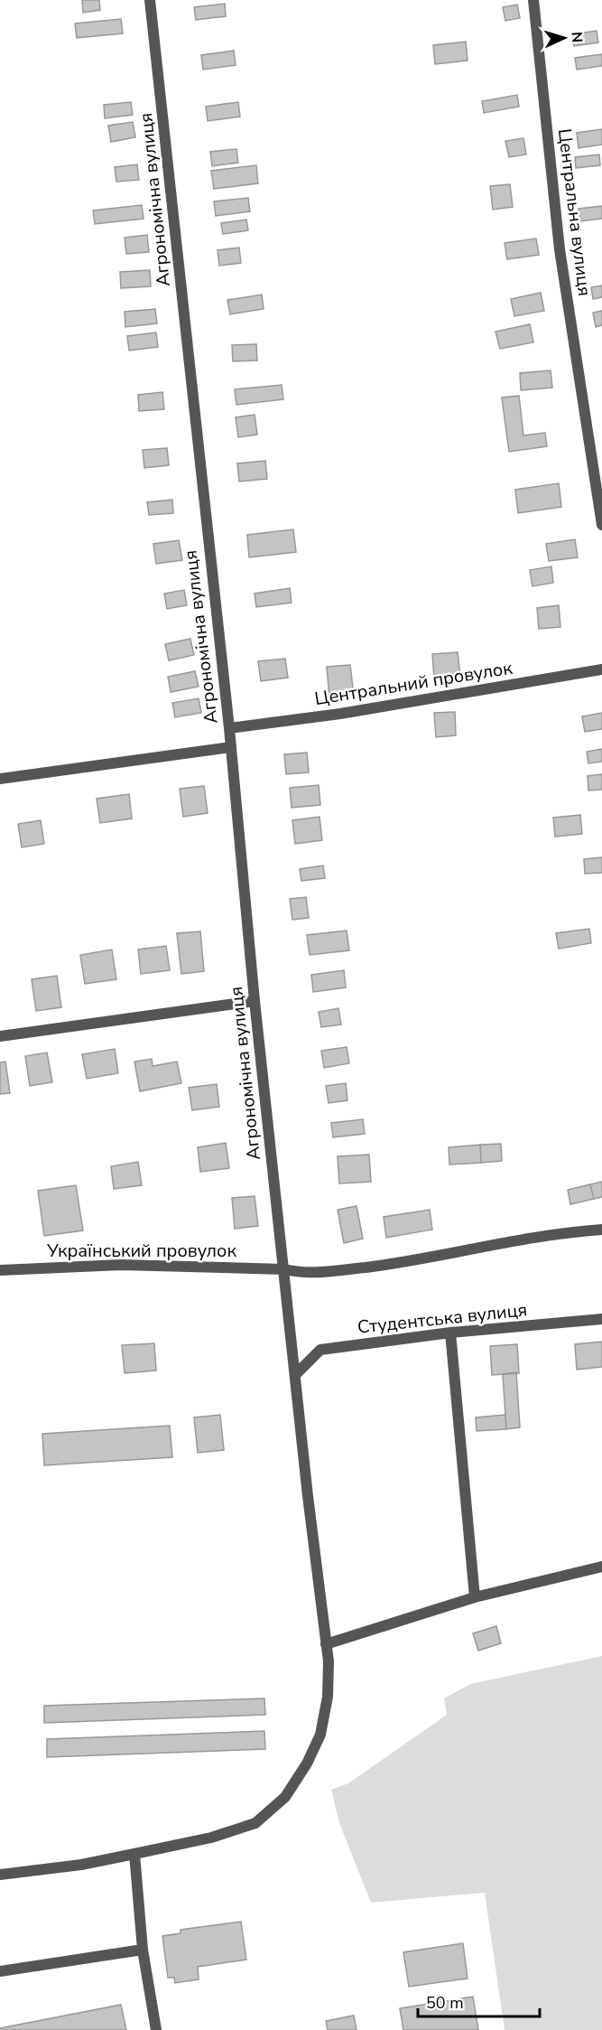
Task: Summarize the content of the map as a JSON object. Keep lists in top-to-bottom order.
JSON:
{
  "streets": {
    "street": [
      "Агрономічна вулиця",
      "Центральна вулиця",
      "Центральний провулок",
      "Український провулок",
      "Студентська вулиця"
    ]
  },
  "crossings": [
    ["Агрономічна вулиця", "Центральний провулок"],
    ["Агрономічна вулиця", "Український провулок"],
    ["Агрономічна вулиця", "Студентська вулиця"]
  ],
  "scale_bar": "50 m",
  "north": "right"
}
